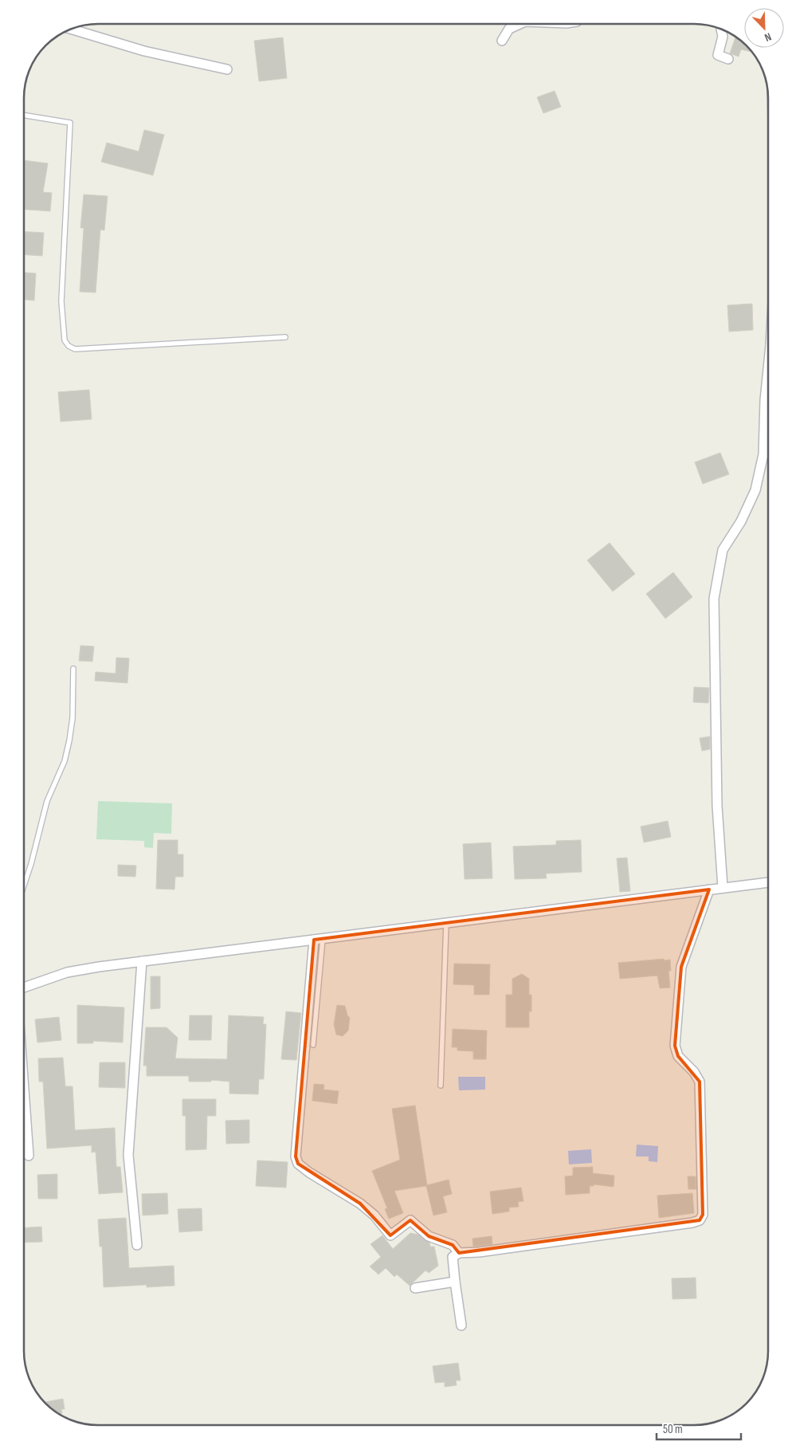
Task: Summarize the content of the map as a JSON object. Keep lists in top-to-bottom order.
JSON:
{
  "scale_bar": "50 m",
  "north": "bottom right"
}
